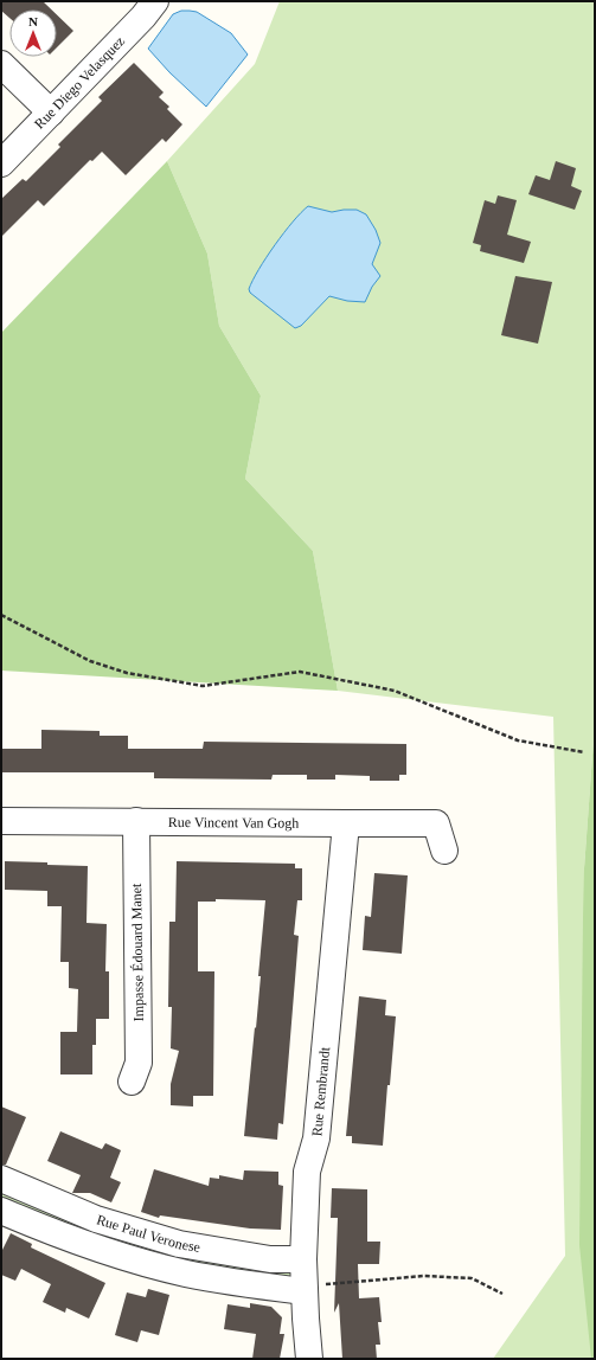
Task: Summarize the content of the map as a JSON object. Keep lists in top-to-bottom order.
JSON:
{
  "streets": {
    "street": [
      "Rue Diego Velasquez",
      "Rue Vincent Van Gogh",
      "Impasse Édouard Manet",
      "Rue Rembrandt",
      "Rue Paul Veronese"
    ]
  },
  "crossings": [
    ["Rue Vincent Van Gogh", "Impasse Édouard Manet"],
    ["Rue Vincent Van Gogh", "Rue Rembrandt"],
    ["Rue Rembrandt", "Rue Paul Veronese"]
  ],
  "north": "top"
}
